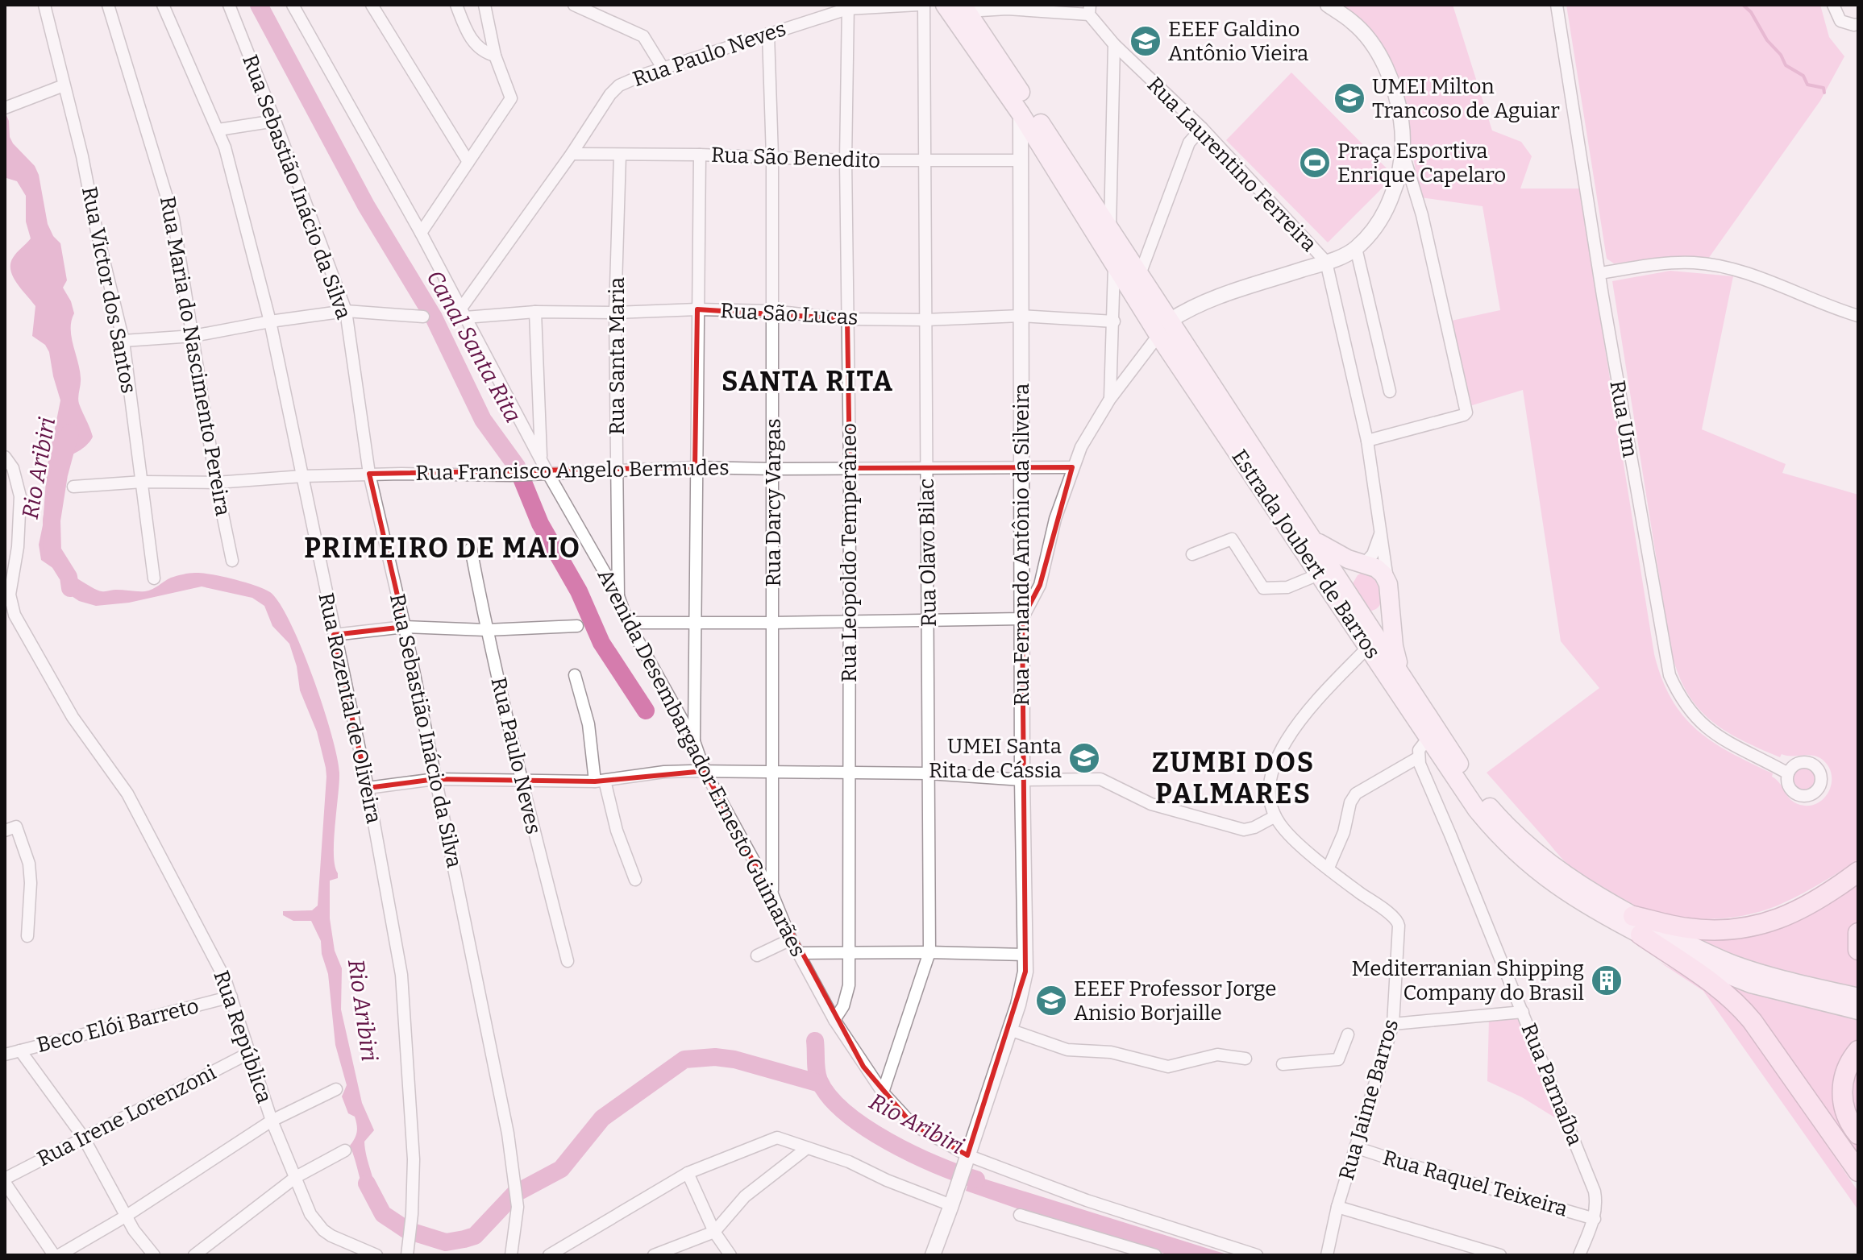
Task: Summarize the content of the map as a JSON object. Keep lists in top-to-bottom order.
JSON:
{
  "streets": {
    "main road": ["Estrada Joubert de Barros"],
    "street": [
      "Rua Paulo Neves",
      "Rua São Benedito",
      "Rua Laurentino Ferreira",
      "Rua Sebastião Inácio da Silva",
      "Rua Victor dos Santos",
      "Rua São Lucas",
      "Rua Maria do Nascimento Pereira",
      "Rua Santa Maria",
      "Rua Um",
      "Rua Francisco Angelo Bermudes",
      "Rua Darcy Vargas",
      "Rua Fernando Antônio da Silveira",
      "Rua Leopoldo Temperâneo",
      "Rua Olavo Bilac",
      "Rua Rozental de Oliveira",
      "Avenida Desembargador Ernesto Guimarães",
      "Beco Elói Barreto",
      "Rua República",
      "Rua Parnaíba",
      "Rua Jaime Barros",
      "Rua Irene Lorenzoni",
      "Rua Raquel Teixeira"
    ]
  },
  "crossings": [
    ["Rua Paulo Neves", "Rua São Benedito"],
    ["Rua Paulo Neves", "Rua São Lucas"],
    ["Rua Paulo Neves", "Rua Darcy Vargas"],
    ["Rua Paulo Neves", "Rua Leopoldo Temperâneo"],
    ["Rua Paulo Neves", "Avenida Desembargador Ernesto Guimarães"],
    ["Rua São Benedito", "Rua Santa Maria"],
    ["Rua São Benedito", "Rua Darcy Vargas"],
    ["Rua São Benedito", "Rua Fernando Antônio da Silveira"],
    ["Rua São Benedito", "Rua Leopoldo Temperâneo"],
    ["Rua São Benedito", "Rua Olavo Bilac"],
    ["Rua Sebastião Inácio da Silva", "Rua Francisco Angelo Bermudes"],
    ["Rua Victor dos Santos", "Rua Francisco Angelo Bermudes"],
    ["Rua São Lucas", "Rua Santa Maria"],
    ["Rua São Lucas", "Rua Darcy Vargas"],
    ["Rua São Lucas", "Rua Fernando Antônio da Silveira"],
    ["Rua São Lucas", "Rua Leopoldo Temperâneo"],
    ["Rua São Lucas", "Rua Olavo Bilac"],
    ["Rua São Lucas", "Avenida Desembargador Ernesto Guimarães"],
    ["Rua Maria do Nascimento Pereira", "Rua Francisco Angelo Bermudes"],
    ["Rua Santa Maria", "Rua Francisco Angelo Bermudes"],
    ["Rua Santa Maria", "Avenida Desembargador Ernesto Guimarães"],
    ["Rua Francisco Angelo Bermudes", "Rua Darcy Vargas"],
    ["Rua Francisco Angelo Bermudes", "Rua Fernando Antônio da Silveira"],
    ["Rua Francisco Angelo Bermudes", "Rua Leopoldo Temperâneo"],
    ["Rua Francisco Angelo Bermudes", "Rua Olavo Bilac"],
    ["Rua Francisco Angelo Bermudes", "Rua Rozental de Oliveira"],
    ["Rua Francisco Angelo Bermudes", "Avenida Desembargador Ernesto Guimarães"],
    ["Rua Darcy Vargas", "Avenida Desembargador Ernesto Guimarães"],
    ["Rua Fernando Antônio da Silveira", "Estrada Joubert de Barros"],
    ["Rua Fernando Antônio da Silveira", "Avenida Desembargador Ernesto Guimarães"],
    ["Rua Leopoldo Temperâneo", "Avenida Desembargador Ernesto Guimarães"],
    ["Rua Olavo Bilac", "Avenida Desembargador Ernesto Guimarães"],
    ["Beco Elói Barreto", "Rua República"],
    ["Rua República", "Rua Irene Lorenzoni"],
    ["Rua Parnaíba", "Rua Raquel Teixeira"],
    ["Rua Jaime Barros", "Rua Raquel Teixeira"]
  ],
  "districts": ["SANTA RITA", "PRIMEIRO DE MAIO", "ZUMBI DOS PALMARES"],
  "water": ["Canal Santa Rita", "Rio Aribiri"],
  "places": {
    "school or university": [
      "EEEF Galdino Antônio Vieira",
      "UMEI Milton Trancoso de Aguiar",
      "UMEI Santa Rita de Cássia",
      "EEEF Professor Jorge Anisio Borjaille"
    ],
    "sports": ["Praça Esportiva Enrique Capelaro"],
    "building": ["Mediterranian Shipping Company do Brasil"]
  }
}
